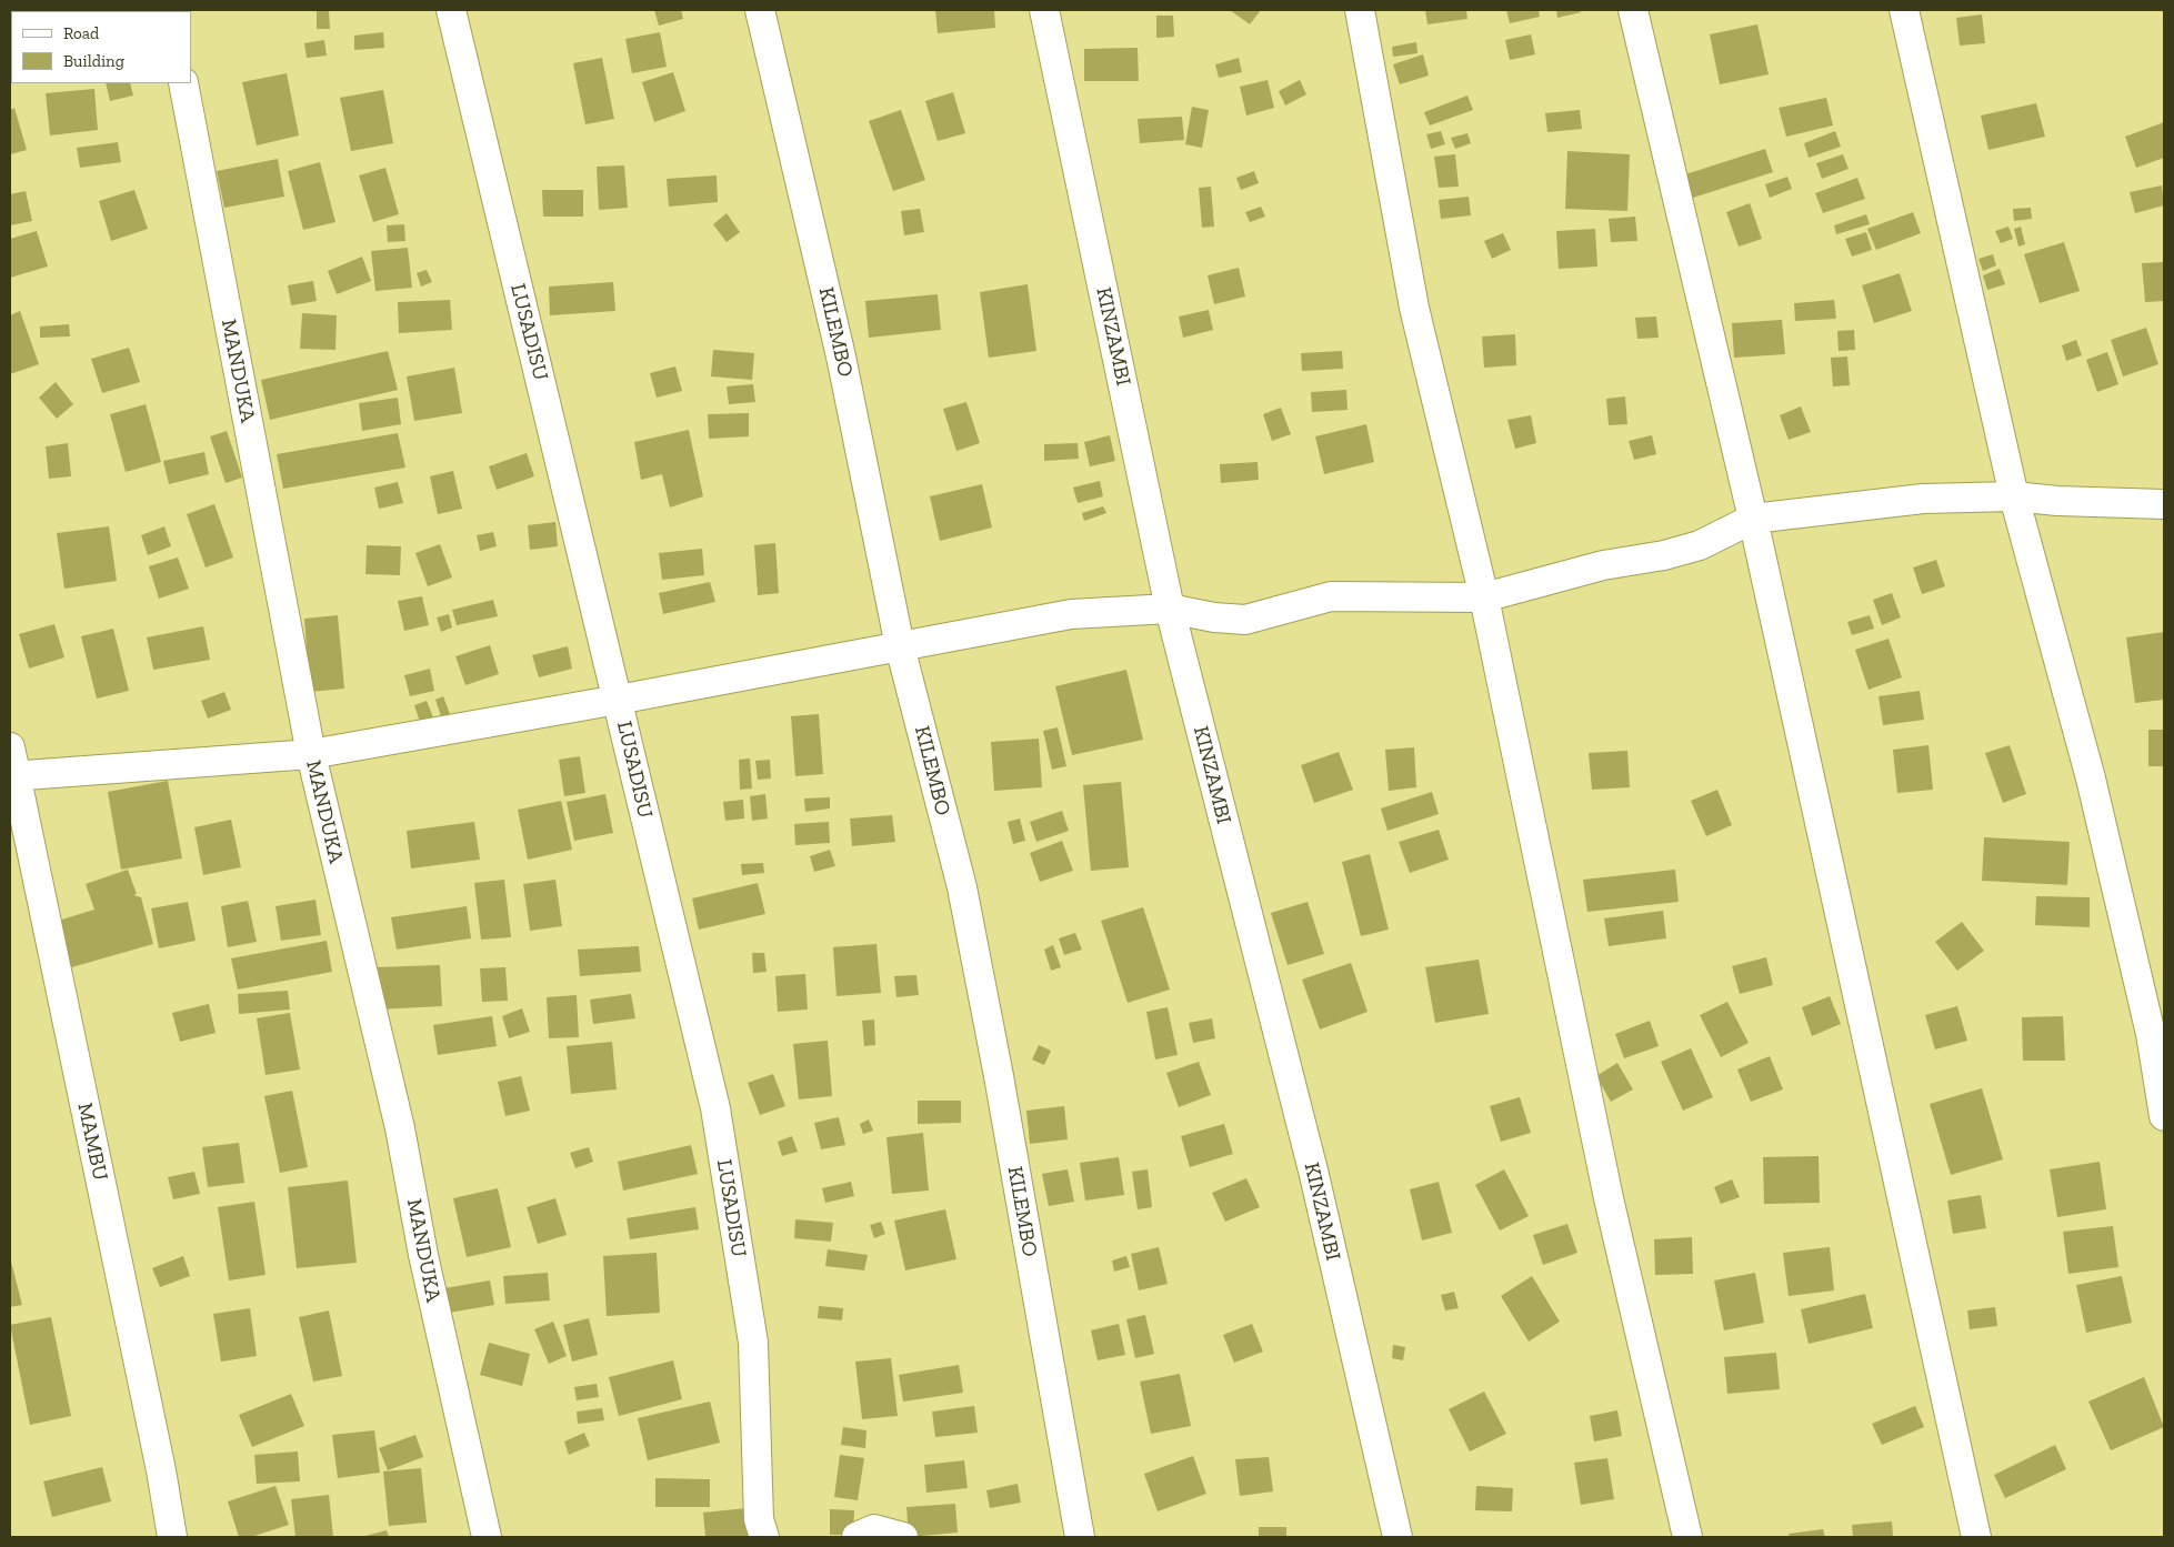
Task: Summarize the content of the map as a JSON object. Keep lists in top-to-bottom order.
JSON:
{
  "streets": {
    "street": [
      "LUSADISU",
      "KILEMBO",
      "KINZAMBI",
      "MANDUKA",
      "MAMBU"
    ]
  },
  "legend": ["Road", "Building"]
}
